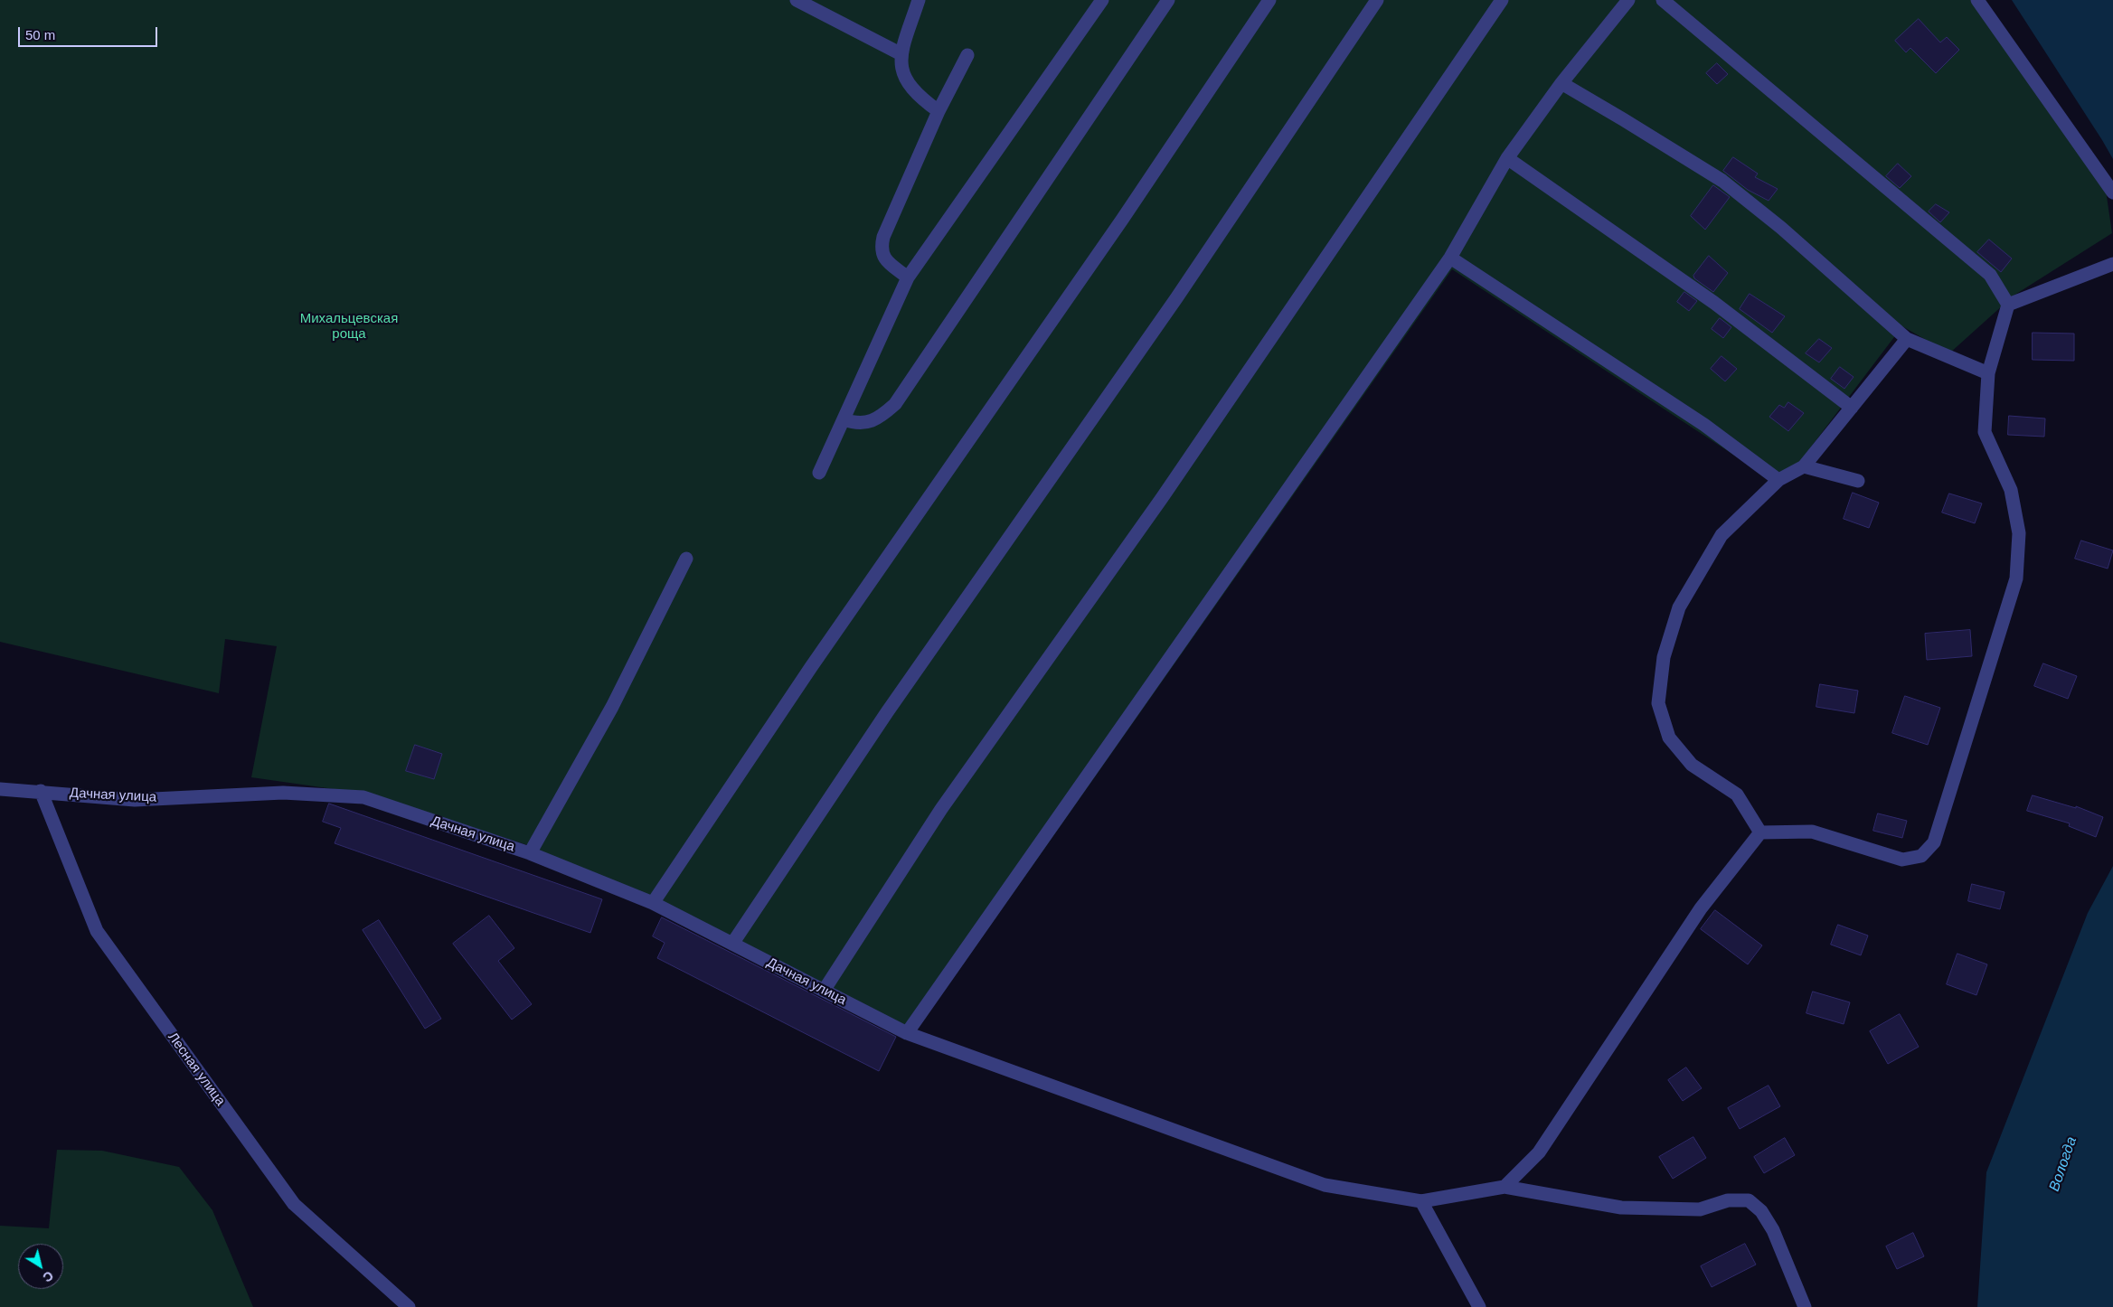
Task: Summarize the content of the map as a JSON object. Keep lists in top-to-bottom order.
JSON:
{
  "streets": {
    "street": ["Дачная улица", "Лесная улица"]
  },
  "crossings": [
    ["Дачная улица", "Лесная улица"]
  ],
  "water": ["Вологда"],
  "parks": ["Михальцевская роща"],
  "scale_bar": "50 m",
  "north": "bottom right"
}
